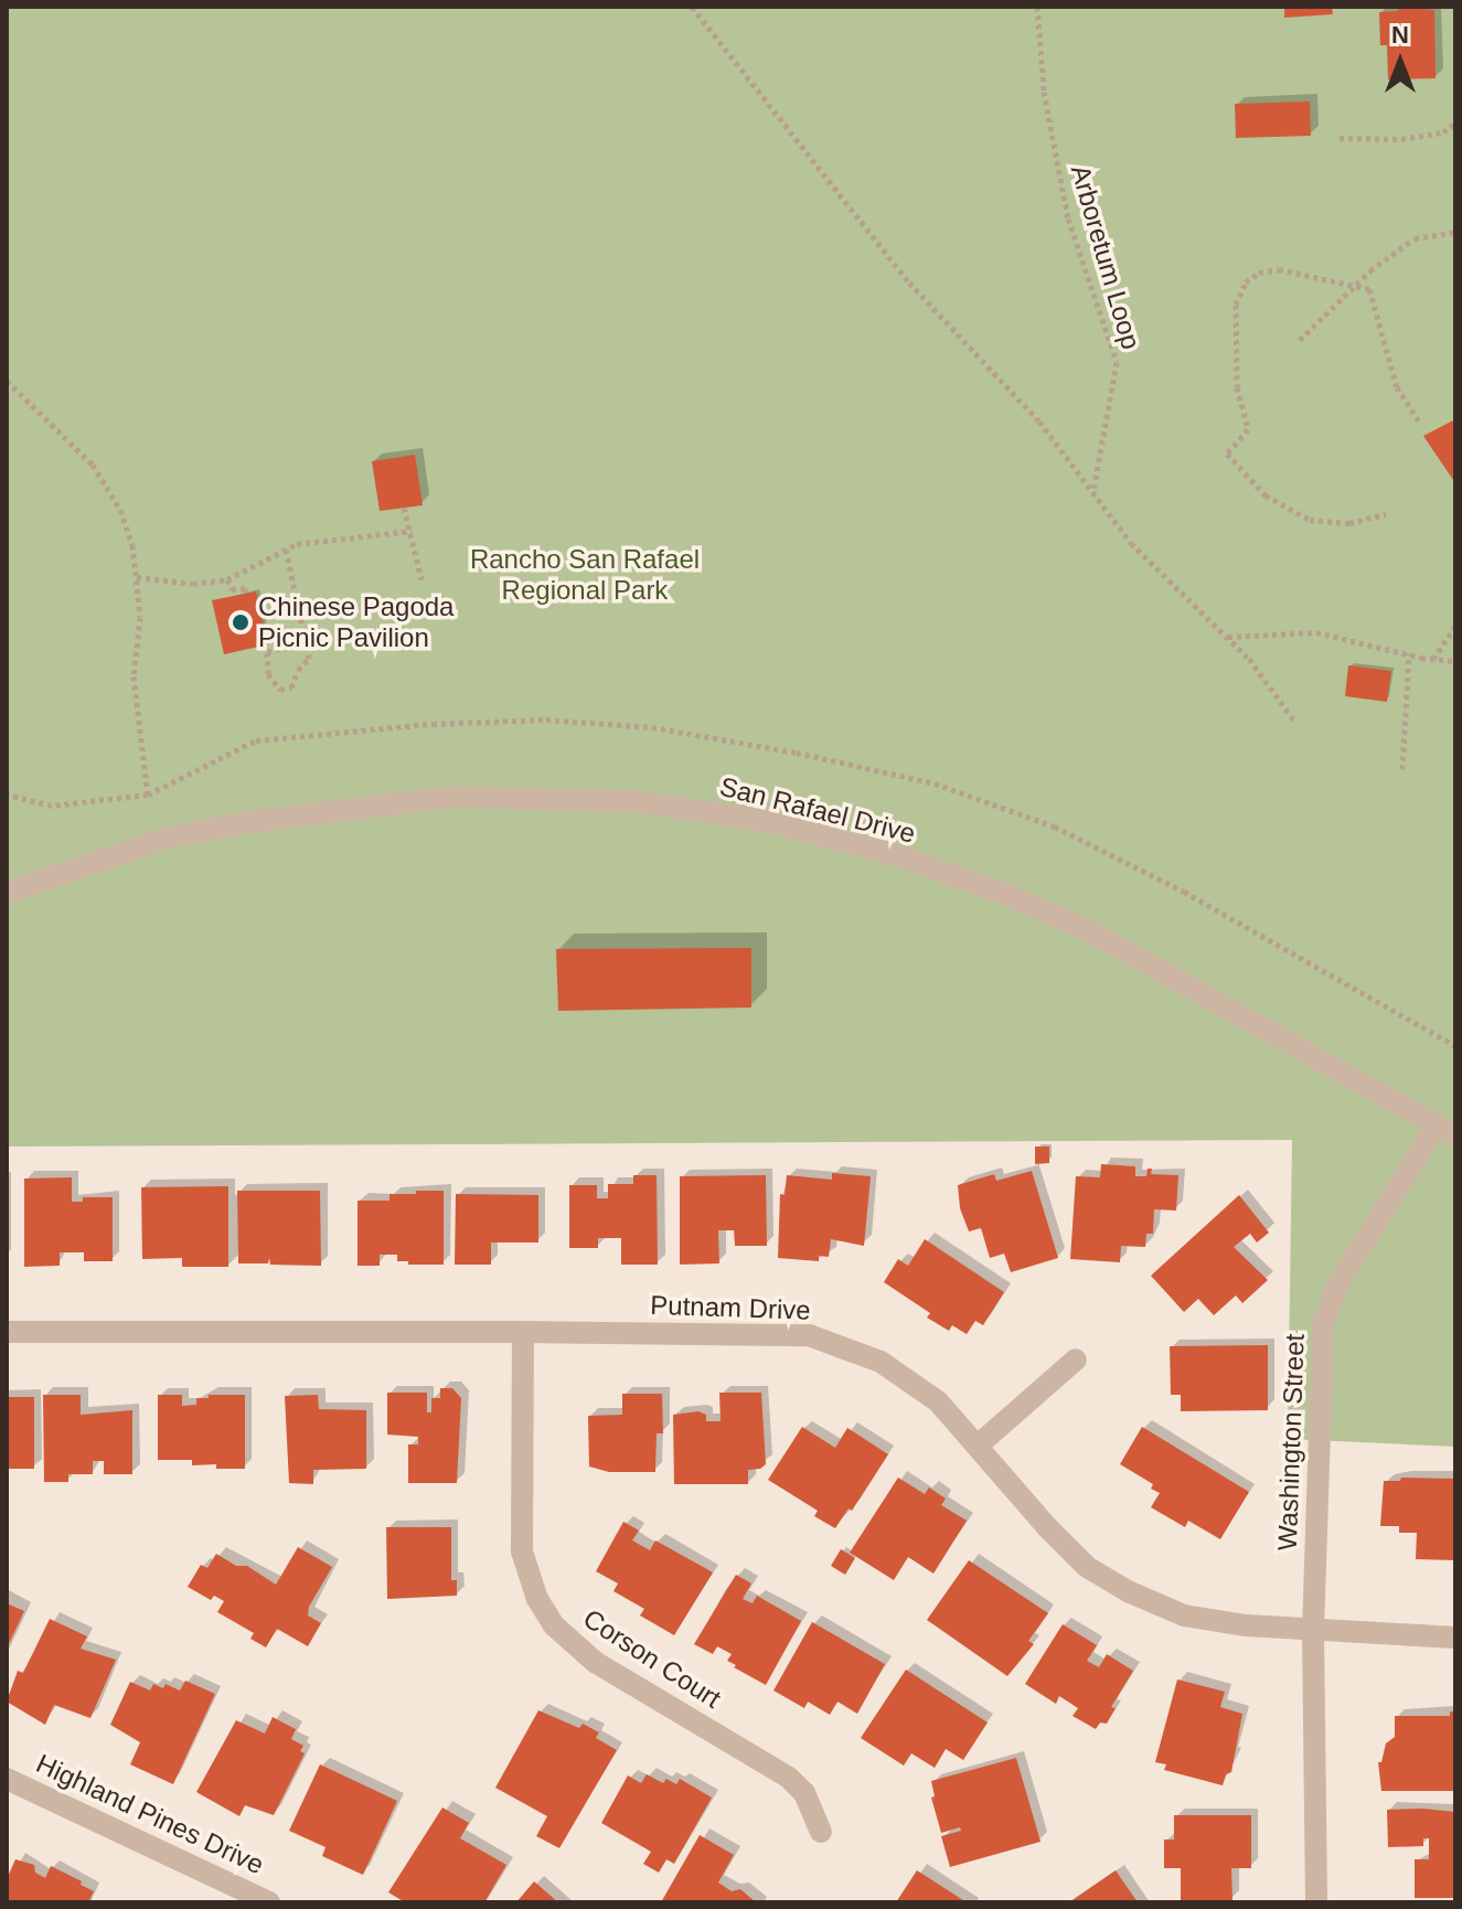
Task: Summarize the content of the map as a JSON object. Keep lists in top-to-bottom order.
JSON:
{
  "streets": {
    "street": [
      "San Rafael Drive",
      "Putnam Drive",
      "Washington Street",
      "Corson Court",
      "Highland Pines Drive"
    ],
    "path": ["Arboretum Loop"]
  },
  "crossings": [
    ["San Rafael Drive", "Washington Street"],
    ["Putnam Drive", "Washington Street"],
    ["Putnam Drive", "Corson Court"]
  ],
  "parks": ["Rancho San Rafael Regional Park"],
  "places": ["Chinese Pagoda Picnic Pavilion"],
  "north": "top"
}
